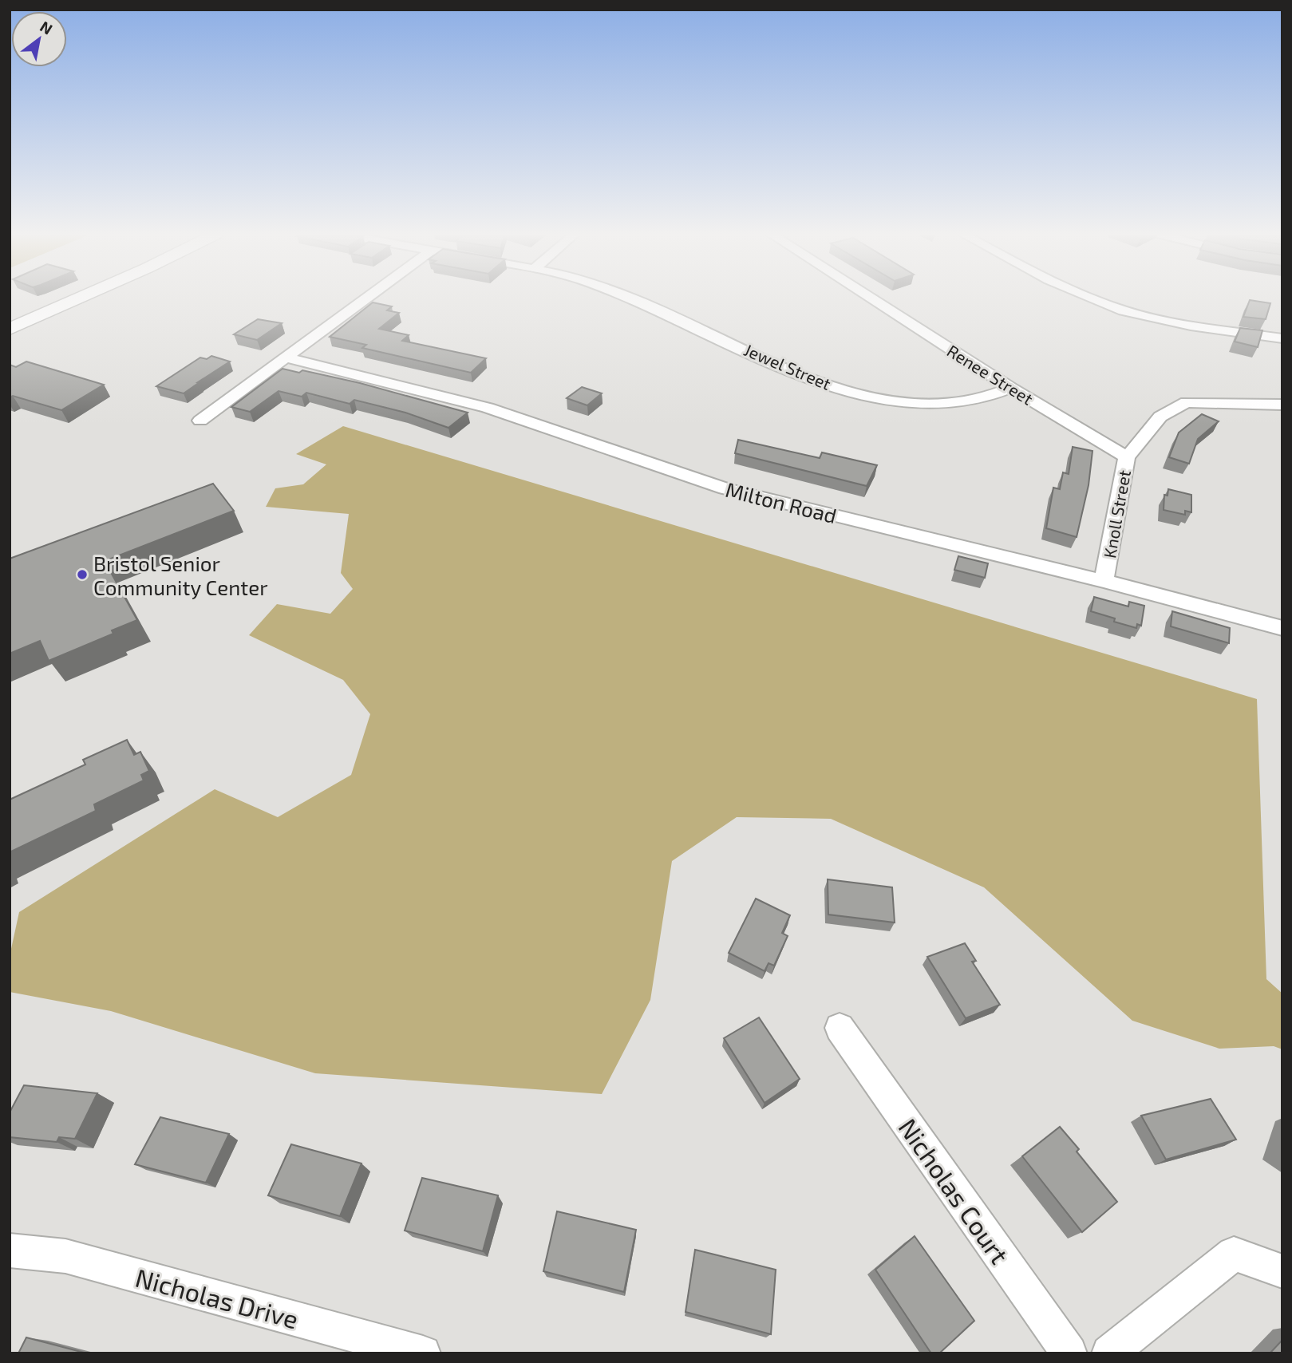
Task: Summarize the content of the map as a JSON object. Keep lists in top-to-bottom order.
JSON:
{
  "streets": {
    "street": [
      "Jewel Street",
      "Renee Street",
      "Milton Road",
      "Knoll Street",
      "Nicholas Court",
      "Nicholas Drive"
    ]
  },
  "crossings": [
    ["Jewel Street", "Renee Street"],
    ["Renee Street", "Knoll Street"],
    ["Milton Road", "Knoll Street"]
  ],
  "places": ["Bristol Senior Community Center"],
  "north": "top right"
}
